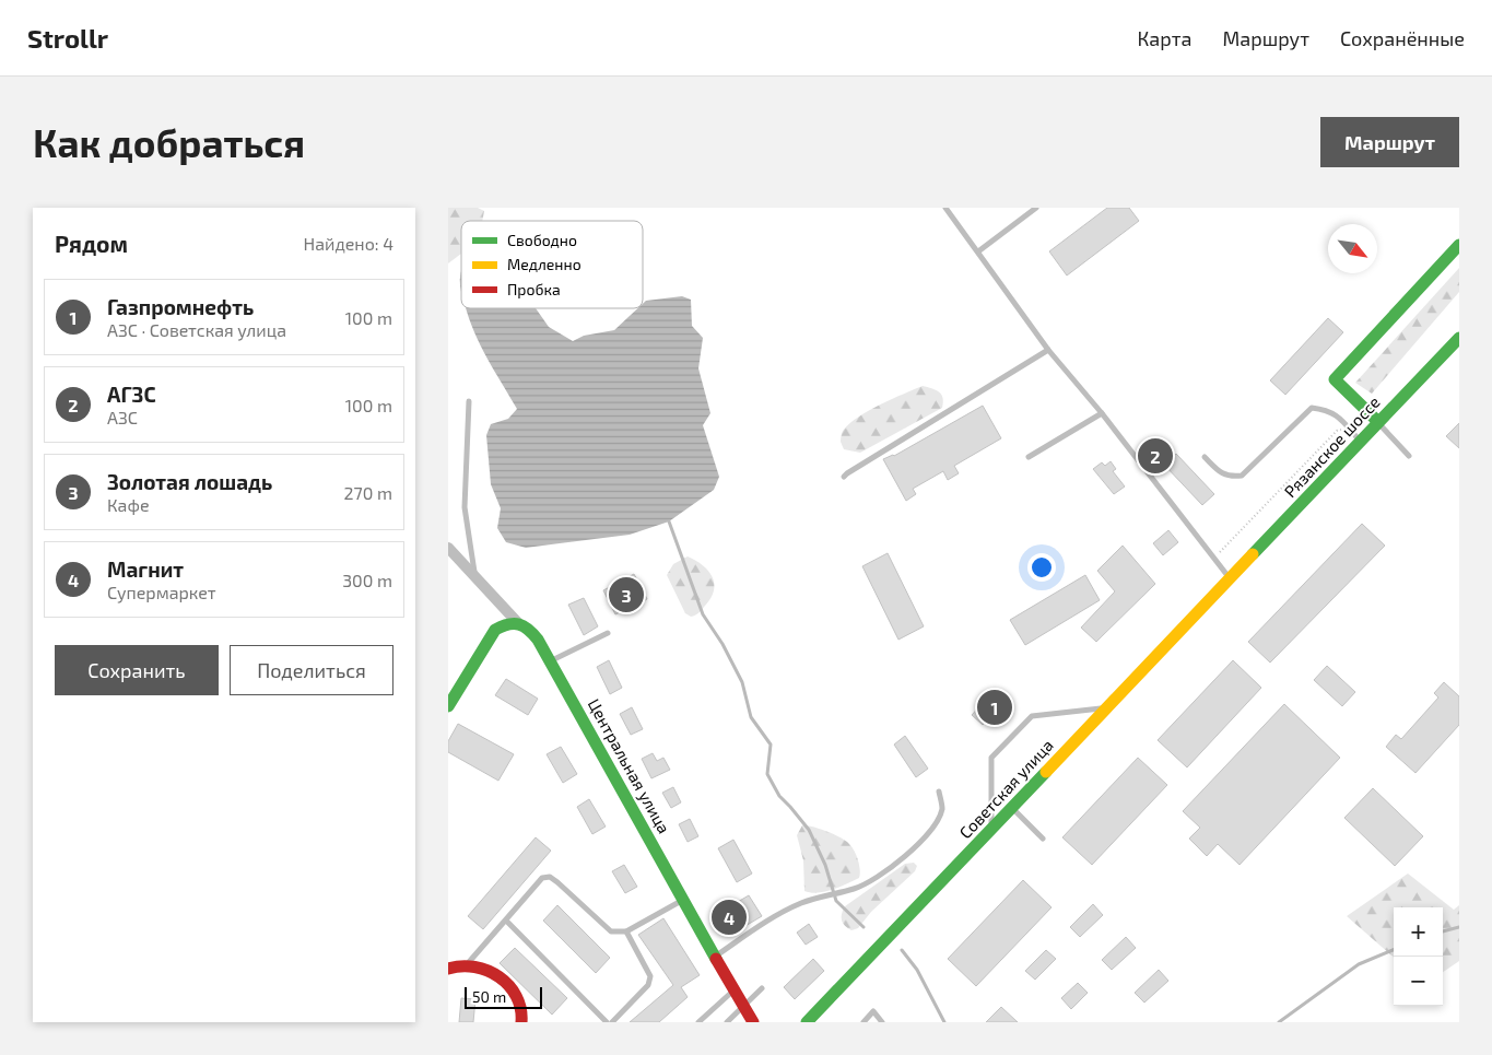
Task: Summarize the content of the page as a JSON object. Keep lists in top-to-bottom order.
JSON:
{
  "streets": {
    "main road": ["Рязанское шоссе", "Центральная улица", "Советская улица"]
  },
  "crossings": [
    ["Рязанское шоссе", "Советская улица"]
  ],
  "legend": ["Свободно", "Медленно", "Пробка"],
  "scale_bar": "50 m",
  "north": "bottom right",
  "page": {
    "header": "Strollr",
    "nav": ["Карта", "Маршрут", "Сохранённые"],
    "buttons": [
      "Маршрут",
      ["Сохранить", "Поделиться"]
    ],
    "title": "Как добраться",
    "heading": ["Рядом", "Найдено: 4"],
    "list": [
      {
        "mark": "1",
        "name": "Газпромнефть",
        "note": "АЗС · Советская улица",
        "value": "100 m"
      },
      {
        "mark": "2",
        "name": "АГЗС",
        "note": "АЗС",
        "value": "100 m"
      },
      {
        "mark": "3",
        "name": "Золотая лошадь",
        "note": "Кафе",
        "value": "270 m"
      },
      {
        "mark": "4",
        "name": "Магнит",
        "note": "Супермаркет",
        "value": "300 m"
      }
    ],
    "pins": [
      "2",
      "3",
      "1",
      "4"
    ],
    "map_buttons": ["+", "−"],
    "scale": "50 m"
  }
}
